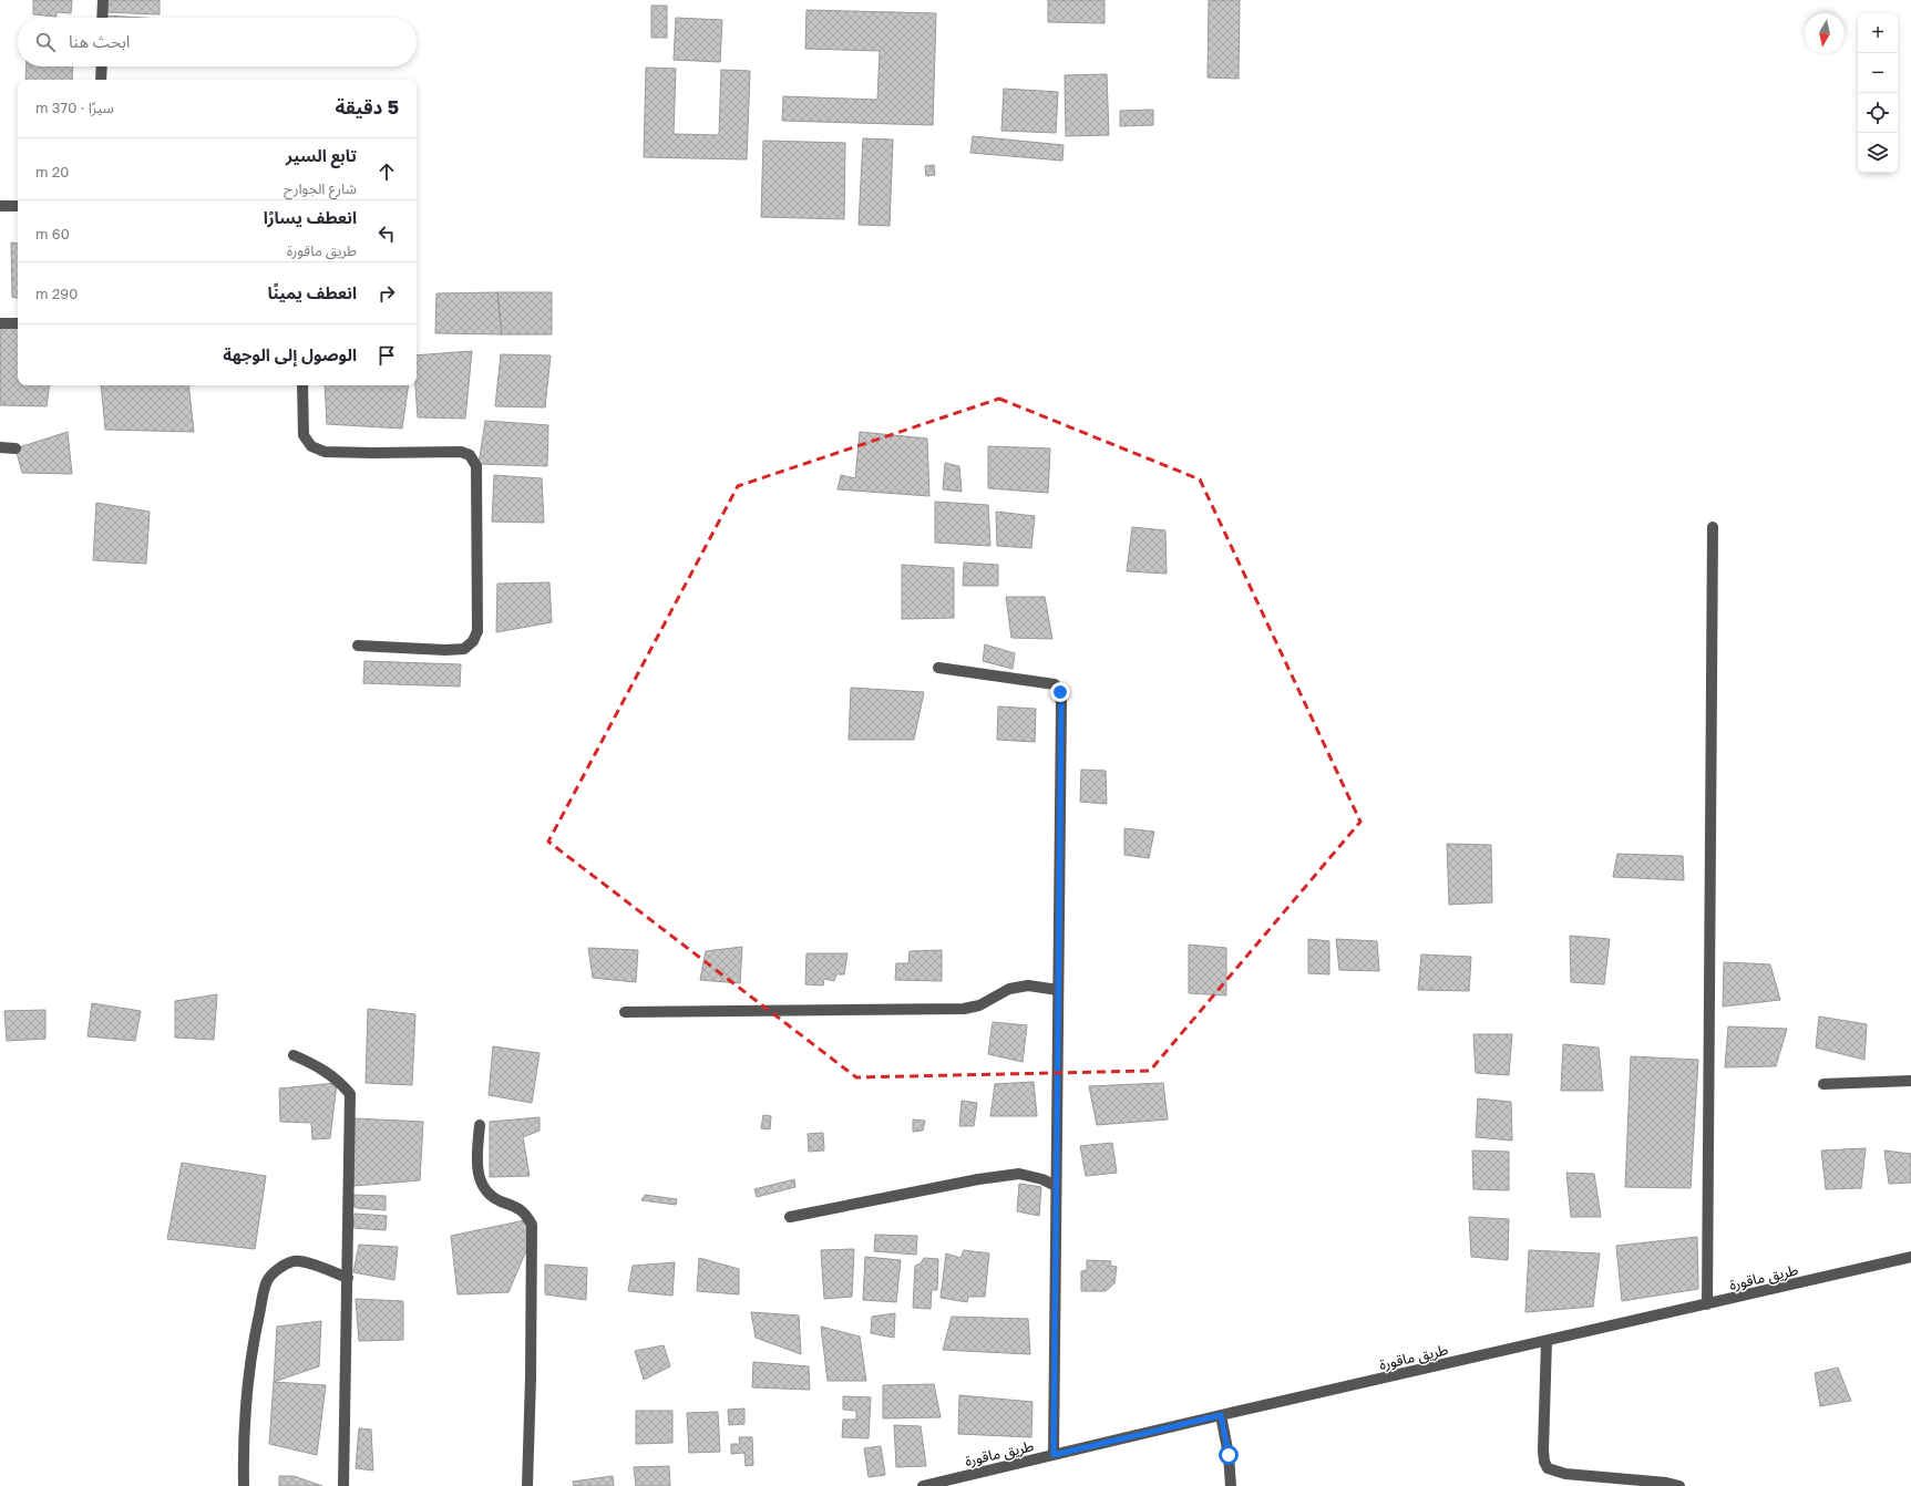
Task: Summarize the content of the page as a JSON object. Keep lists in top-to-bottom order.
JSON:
{
  "streets": {
    "street": ["طريق ماقورة"]
  },
  "north": "bottom",
  "page": {
    "map_buttons": ["+", "−"],
    "search": "ابحث هنا",
    "heading": ["5 دقيقة", "سيرًا · 370 m"],
    "list": [
      ["تابع السير", "شارع الجوارح", "20 m"],
      ["انعطف يسارًا", "طريق ماقورة", "60 m"],
      ["انعطف يمينًا", "290 m"],
      "الوصول إلى الوجهة"
    ]
  }
}
